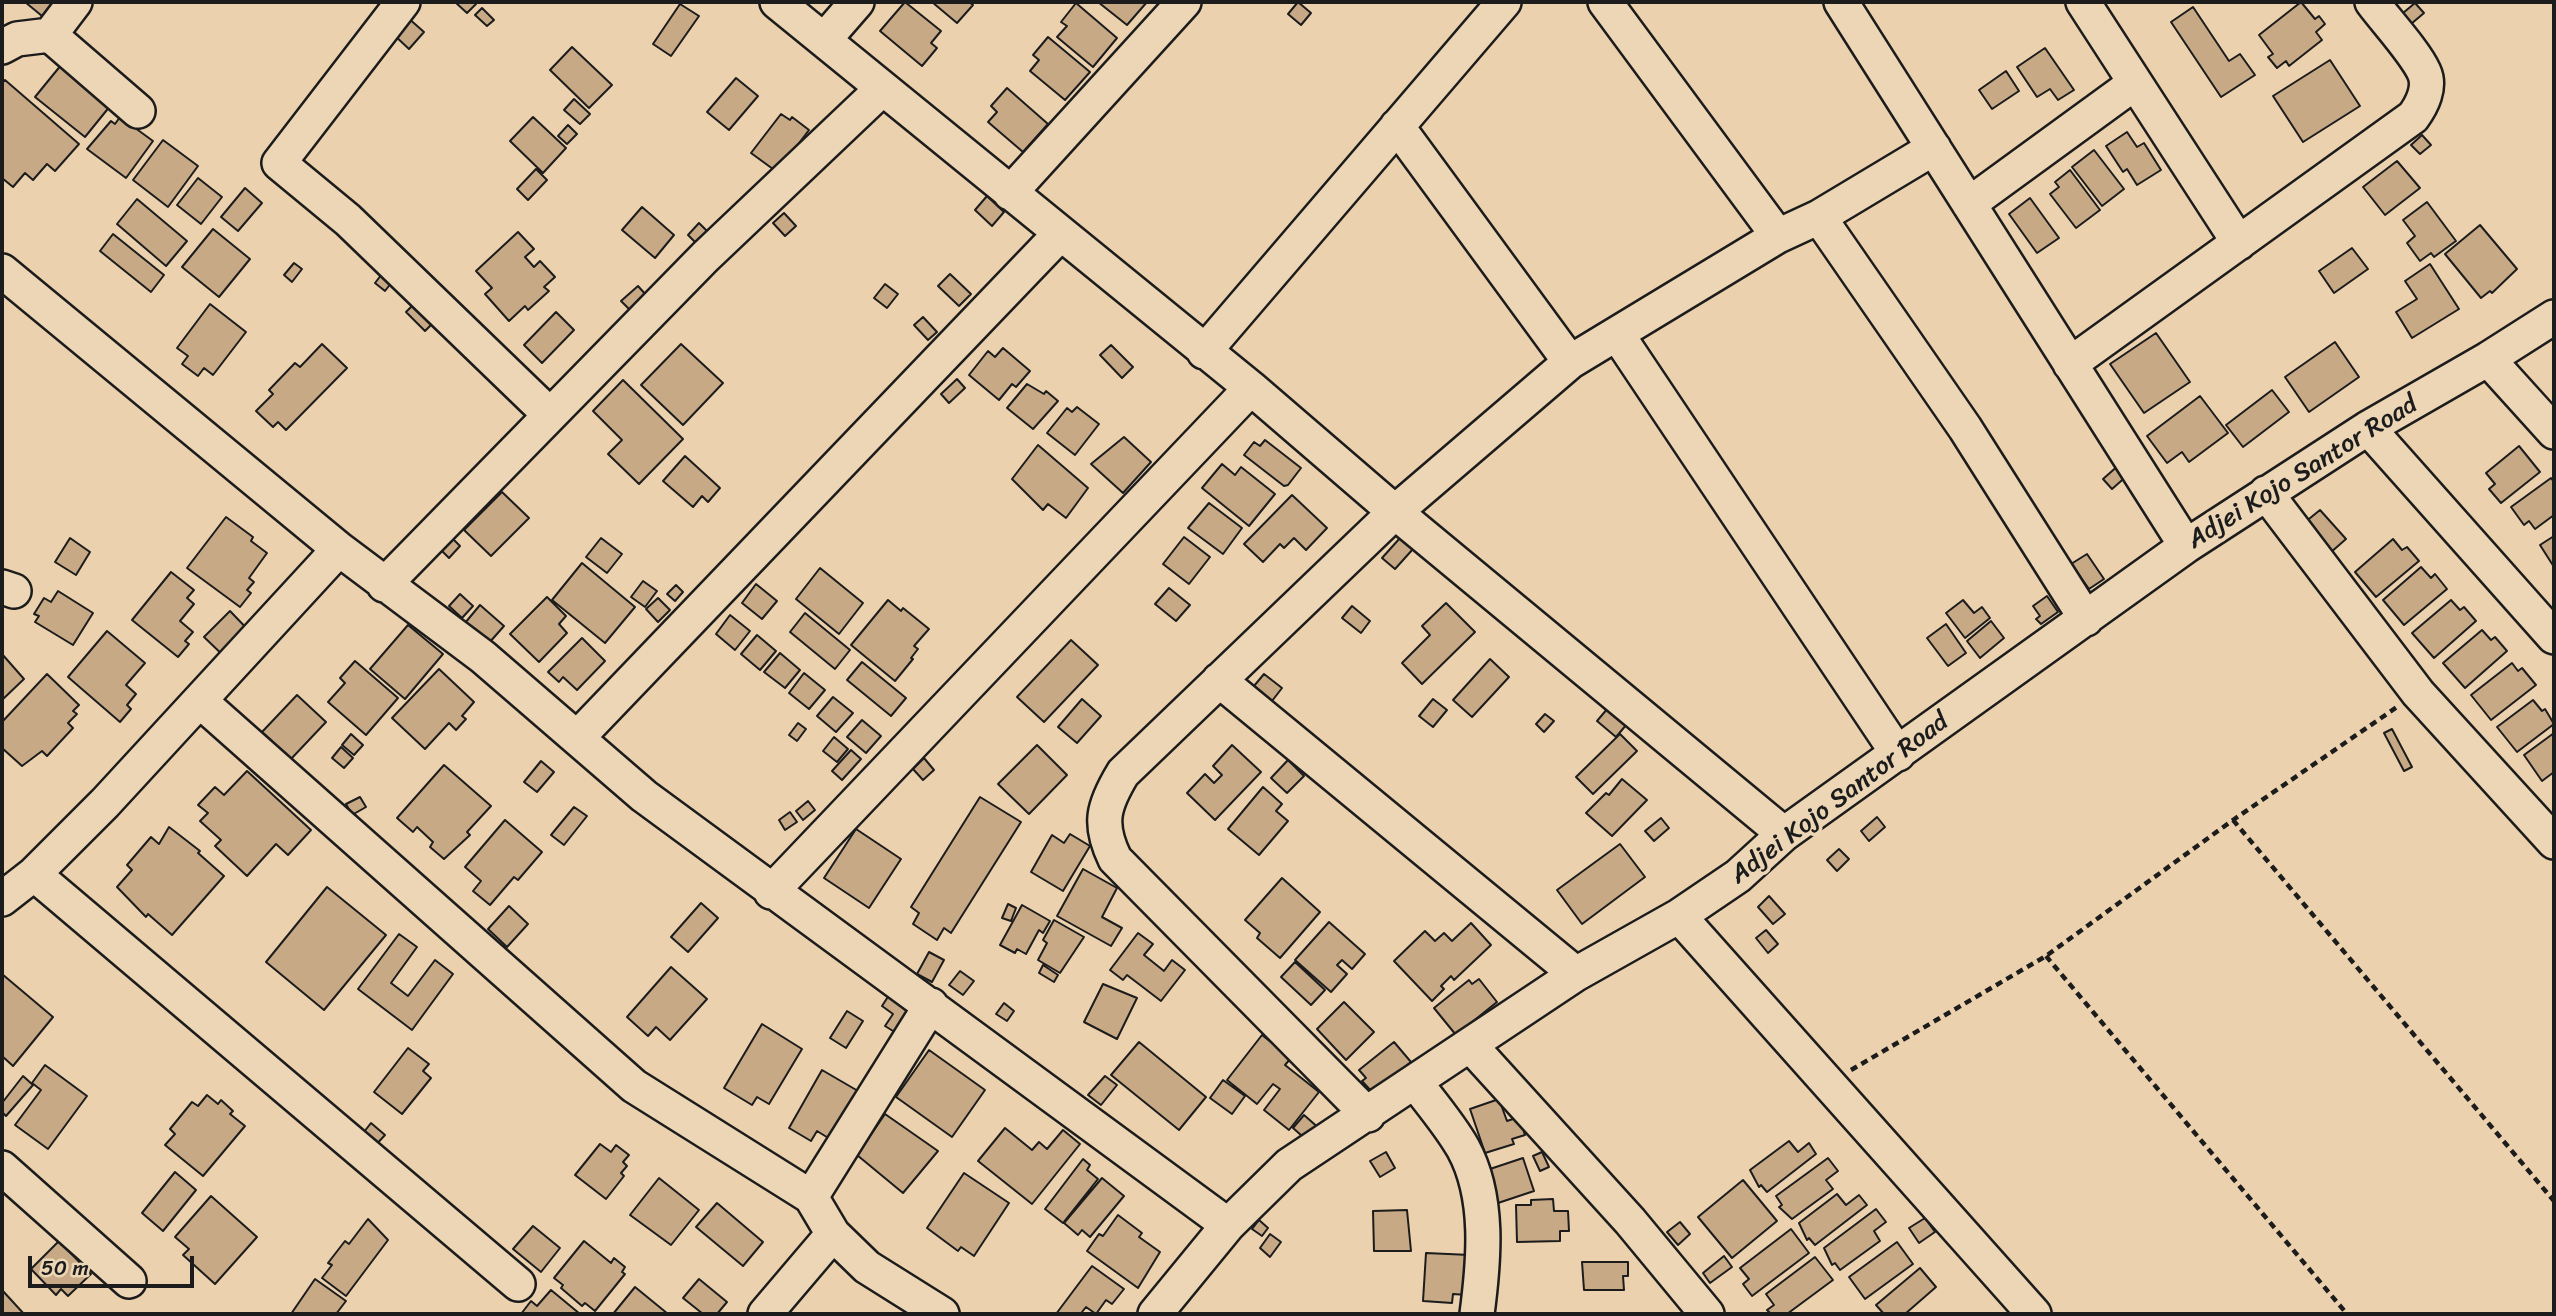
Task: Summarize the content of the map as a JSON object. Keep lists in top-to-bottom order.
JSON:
{
  "streets": {
    "street": ["Adjei Kojo Santor Road"]
  },
  "scale_bar": "50 m"
}
